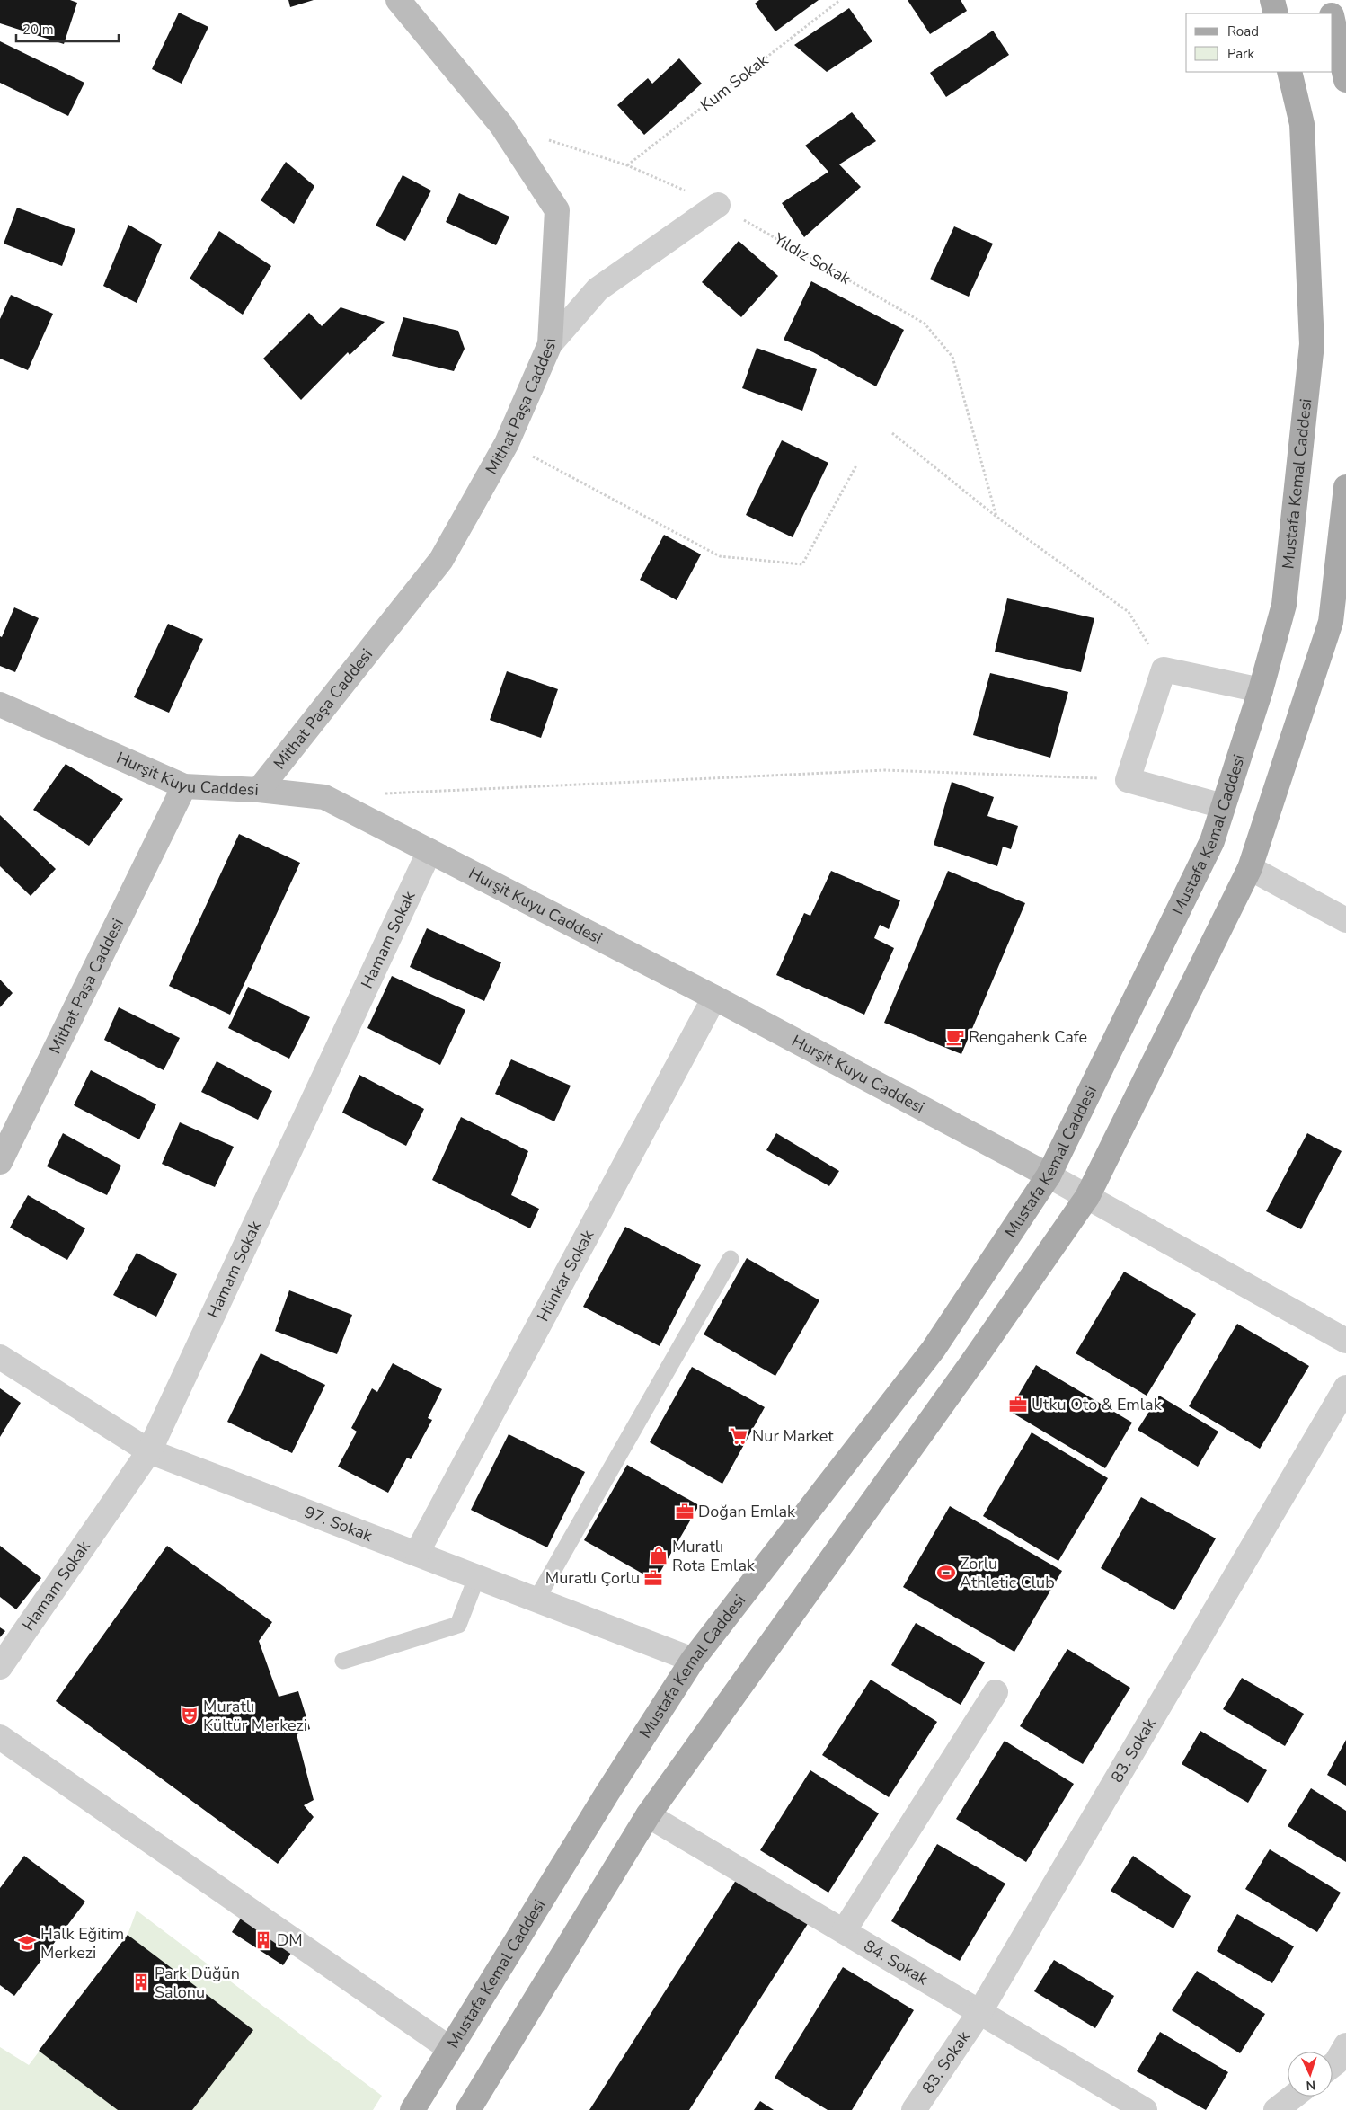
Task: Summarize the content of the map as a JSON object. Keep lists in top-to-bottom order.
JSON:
{
  "streets": {
    "main road": ["Mustafa Kemal Caddesi"],
    "street": [
      "Mithat Paşa Caddesi",
      "Hurşit Kuyu Caddesi",
      "Hamam Sokak",
      "Hünkar Sokak",
      "97. Sokak",
      "83. Sokak",
      "84. Sokak"
    ],
    "path": ["Kum Sokak", "Yıldız Sokak"]
  },
  "crossings": [
    ["Kum Sokak", "Yıldız Sokak"],
    ["Yıldız Sokak", "Mithat Paşa Caddesi"],
    ["Mithat Paşa Caddesi", "Hurşit Kuyu Caddesi"],
    ["Mustafa Kemal Caddesi", "Hurşit Kuyu Caddesi"],
    ["Mustafa Kemal Caddesi", "97. Sokak"],
    ["Hurşit Kuyu Caddesi", "Hamam Sokak"],
    ["Hurşit Kuyu Caddesi", "Hünkar Sokak"],
    ["Hamam Sokak", "97. Sokak"],
    ["Hünkar Sokak", "97. Sokak"],
    ["83. Sokak", "84. Sokak"]
  ],
  "places": {
    "cafe": ["Rengahenk Cafe"],
    "office": ["Utku Oto & Emlak", "Doğan Emlak", "Muratlı Çorlu"],
    "supermarket": ["Nur Market"],
    "shop": ["Muratlı Rota Emlak"],
    "sports": ["Zorlu Athletic Club"],
    "theatre": ["Muratlı Kültür Merkezi"],
    "building": ["DM", "Park Düğün Salonu"],
    "school or university": ["Halk Eğitim Merkezi"]
  },
  "legend": ["Road", "Park"],
  "scale_bar": "20 m",
  "north": "bottom"
}
